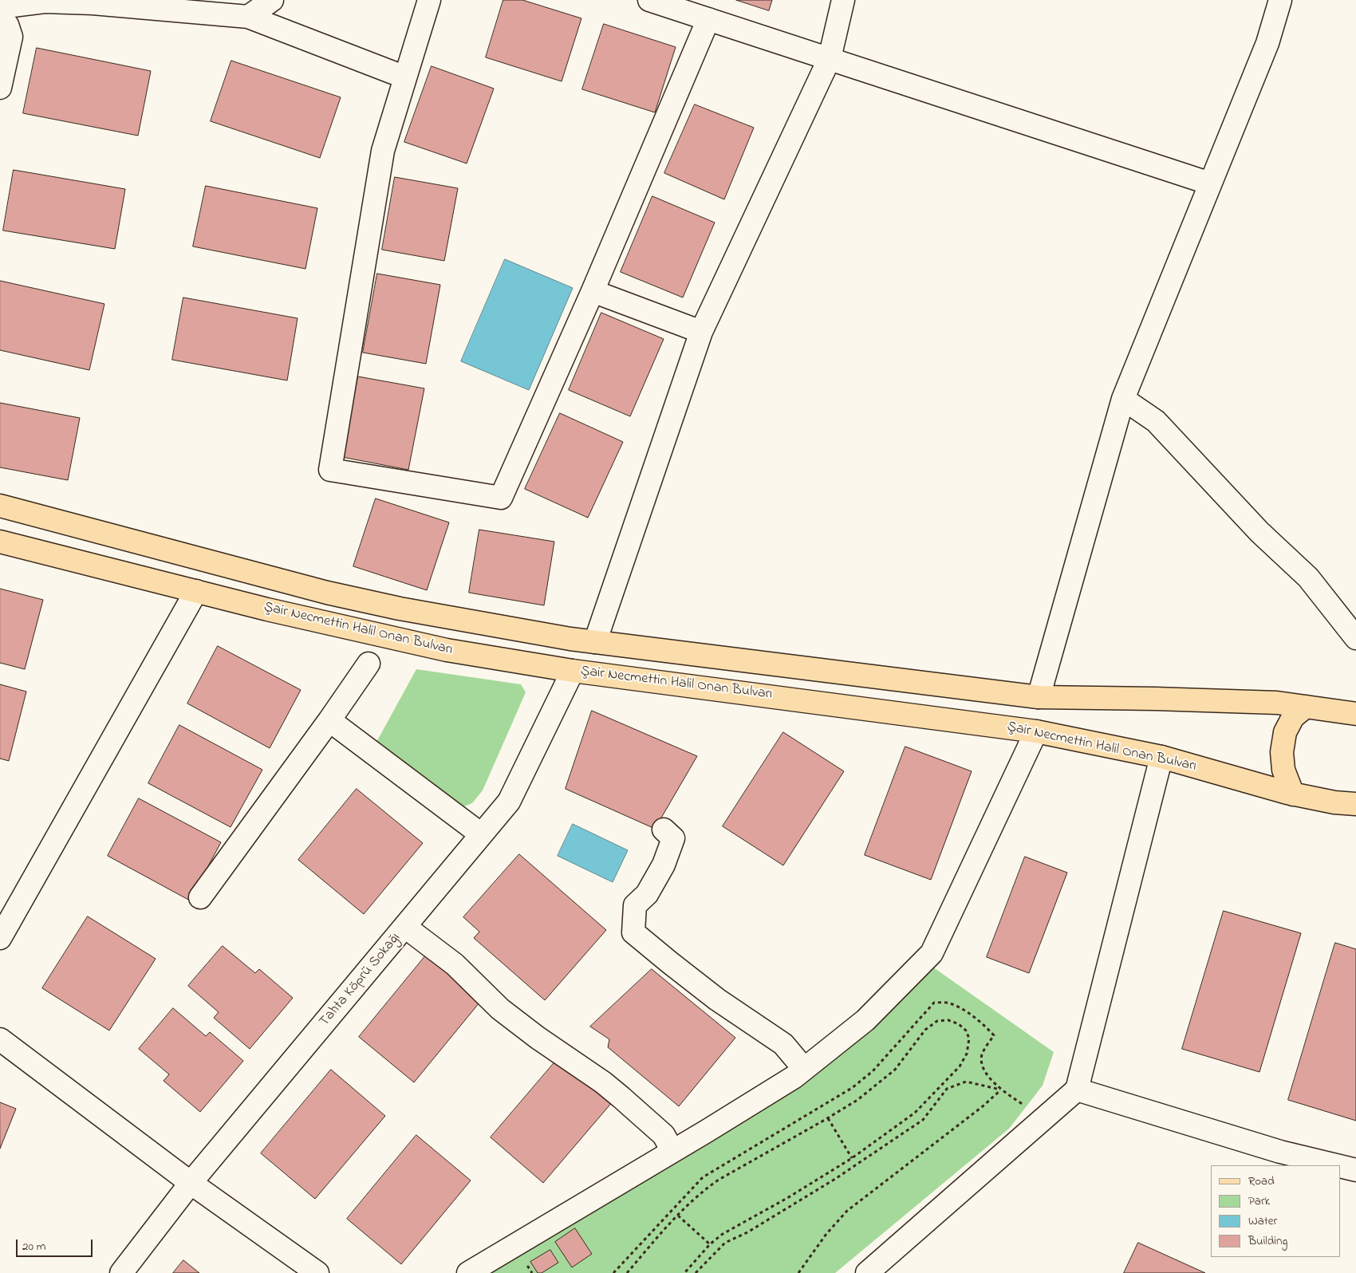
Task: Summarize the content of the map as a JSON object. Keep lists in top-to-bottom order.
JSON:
{
  "streets": {
    "main road": ["Şair Necmettin Halil Onan Bulvarı"],
    "street": ["Tahta Köprü Sokağı"]
  },
  "crossings": [
    ["Şair Necmettin Halil Onan Bulvarı", "Tahta Köprü Sokağı"]
  ],
  "legend": [
    "Road",
    "Park",
    "Water",
    "Building"
  ],
  "scale_bar": "20 m"
}
